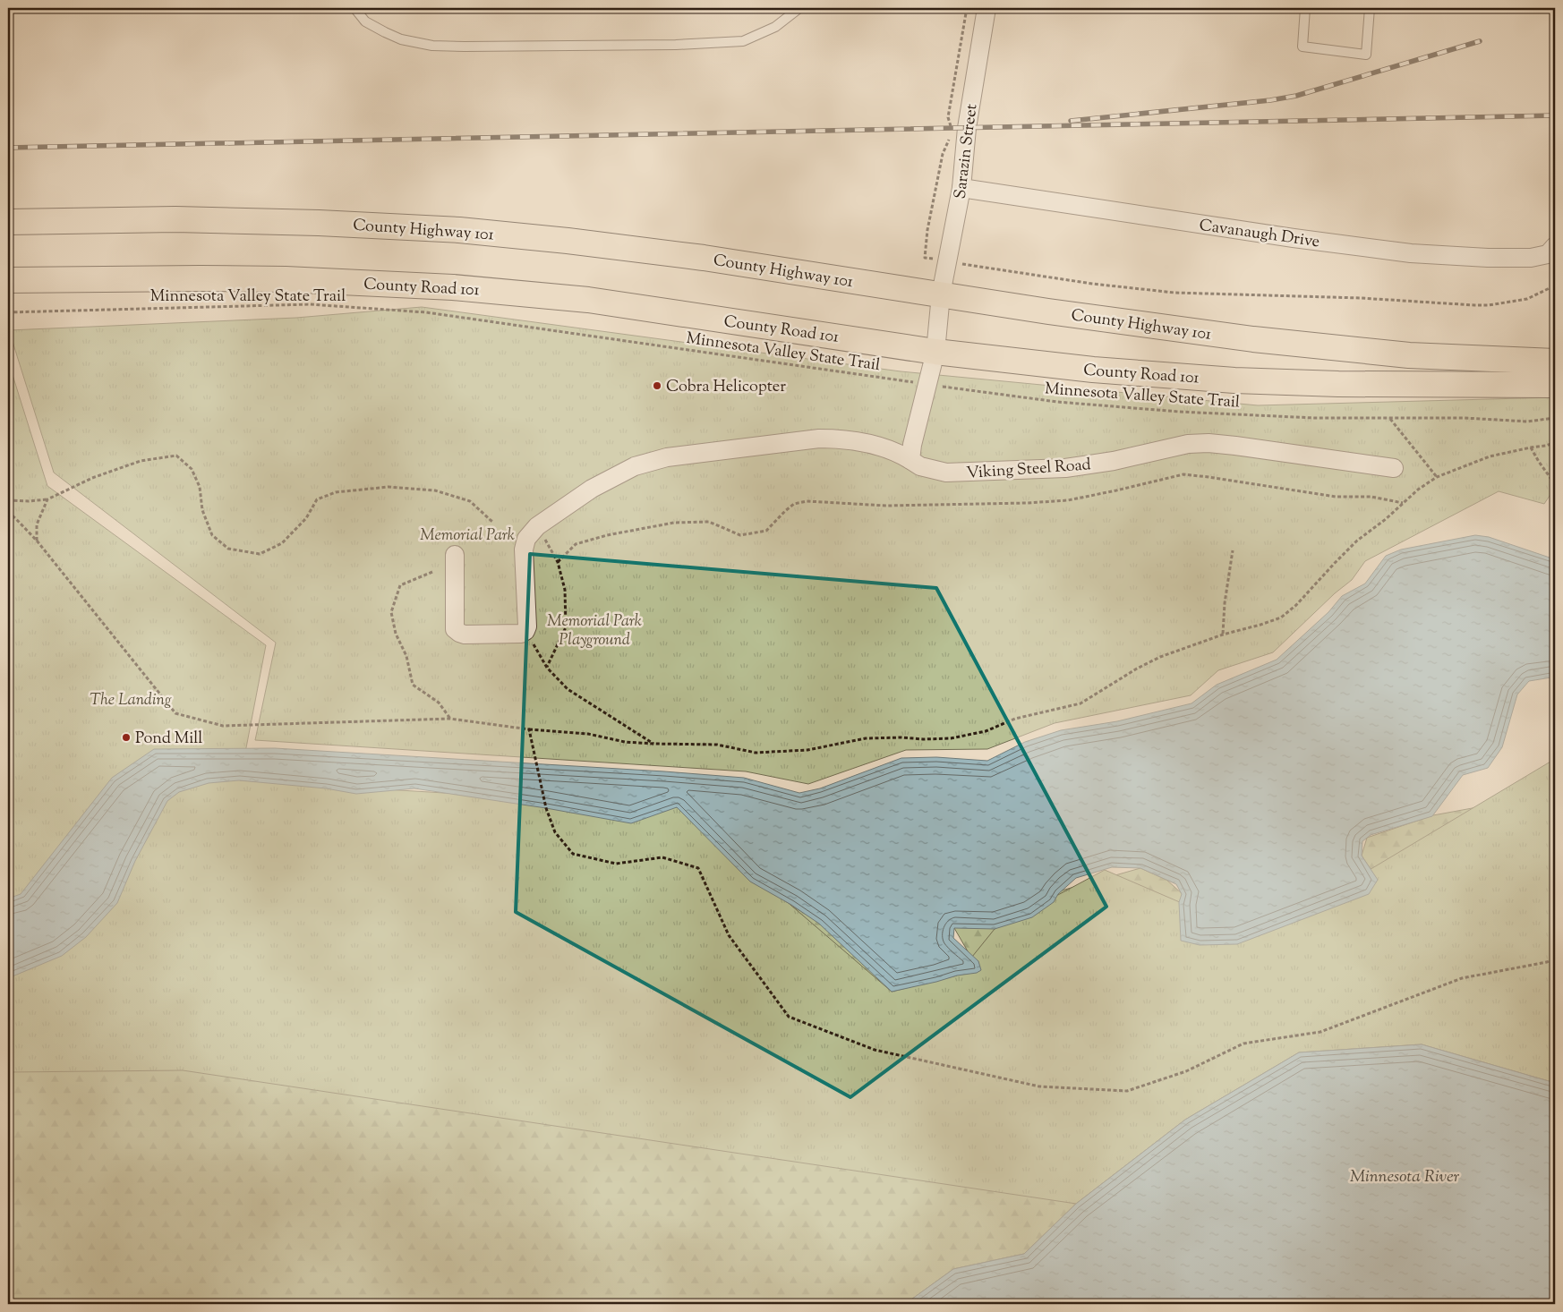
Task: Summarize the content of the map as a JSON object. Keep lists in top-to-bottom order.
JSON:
{
  "streets": {
    "main road": ["County Highway 101", "County Road 101"],
    "street": ["Sarazin Street", "Cavanaugh Drive", "Viking Steel Road"],
    "path": ["Minnesota Valley State Trail"]
  },
  "crossings": [
    ["Sarazin Street", "County Highway 101"],
    ["Sarazin Street", "Cavanaugh Drive"]
  ],
  "water": ["Minnesota River"],
  "parks": ["Memorial Park", "Memorial Park Playground", "The Landing"],
  "places": ["Cobra Helicopter", "Pond Mill"]
}
